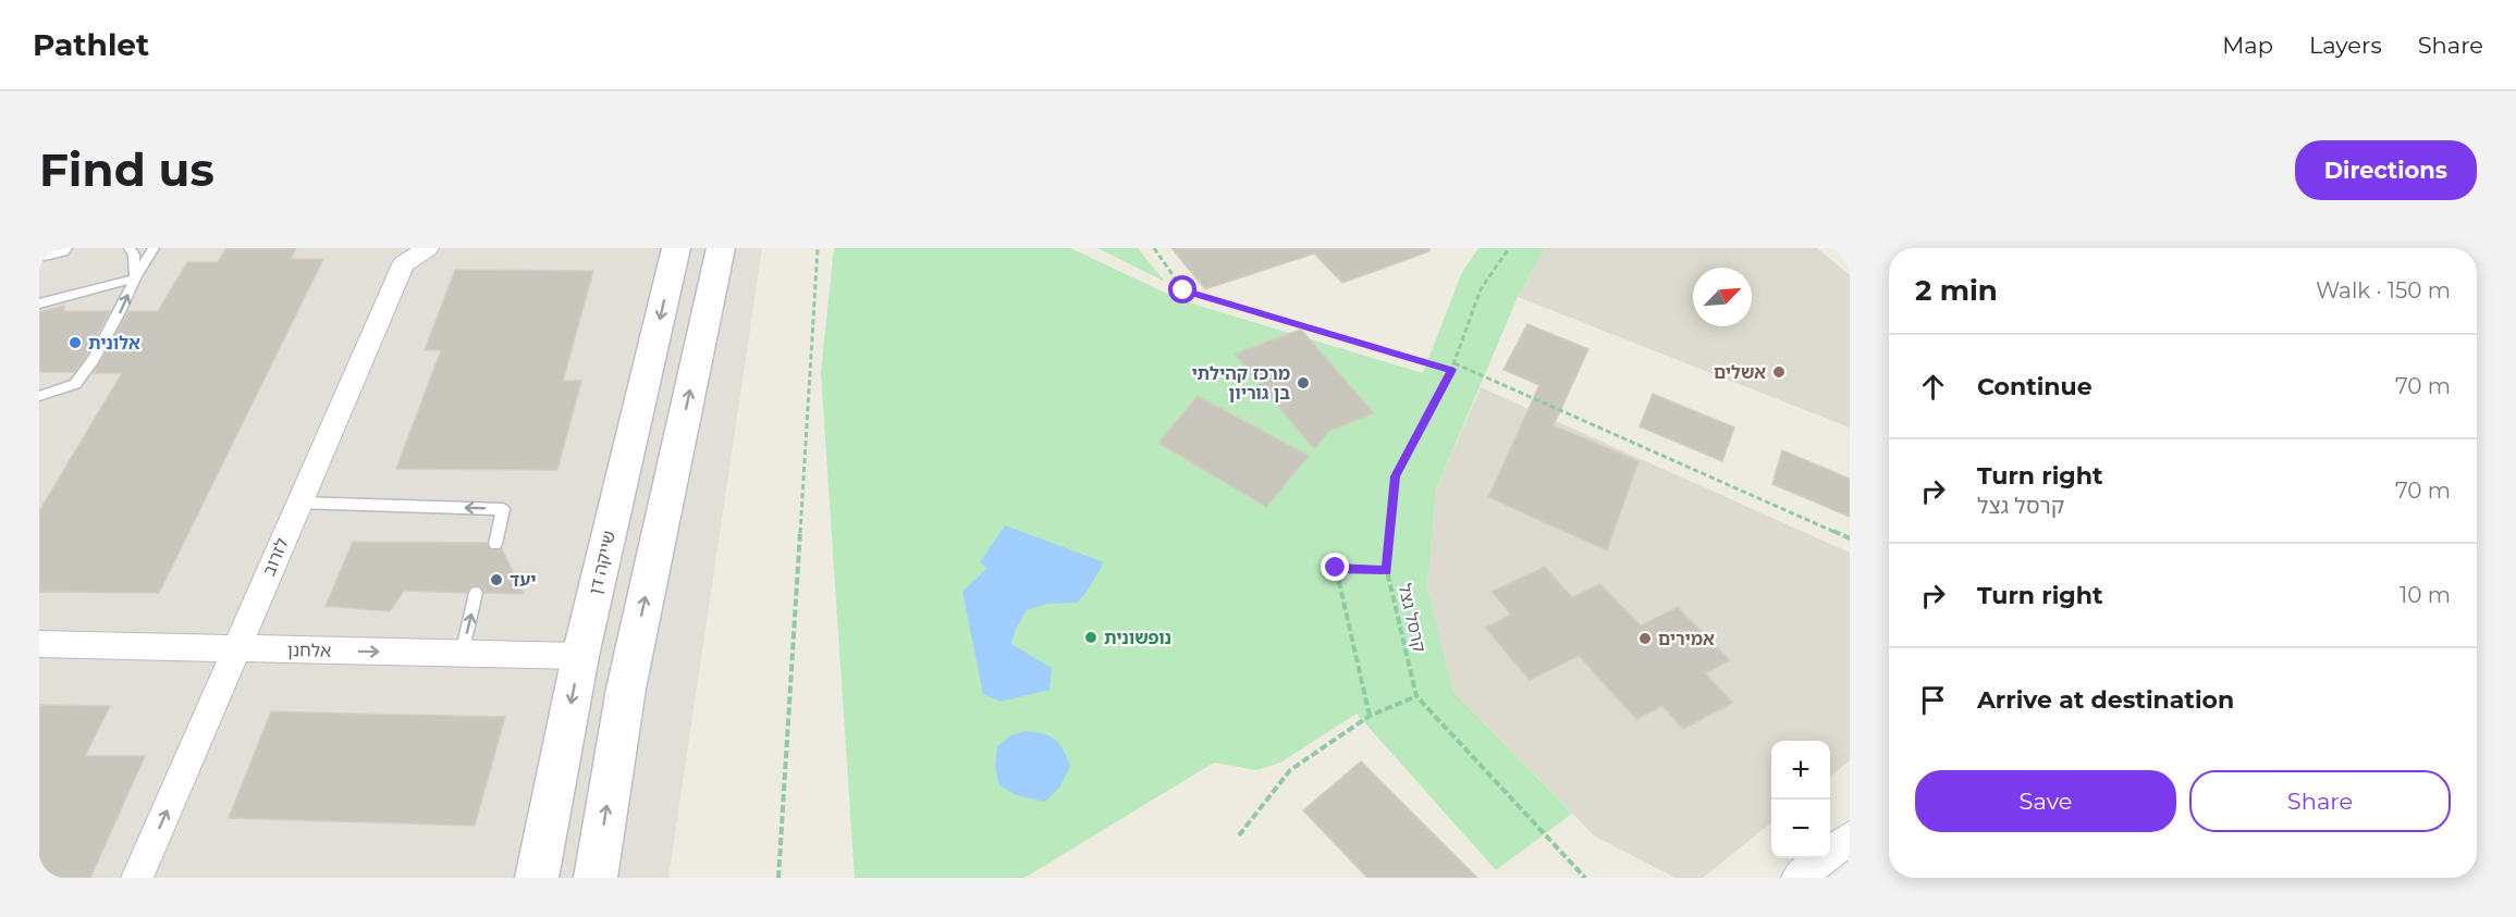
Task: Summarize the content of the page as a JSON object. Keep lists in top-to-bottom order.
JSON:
{
  "streets": {
    "street": ["לזרוב", "שייקה דן", "אלחנן"],
    "path": ["קרסל גצל"]
  },
  "crossings": [
    ["לזרוב", "אלחנן"],
    ["שייקה דן", "אלחנן"]
  ],
  "one_way": ["לזרוב", "אלחנן"],
  "places": [
    "אלונית",
    "אשלים",
    "מרכז קהילתי בן גוריון",
    "יעד",
    "נופשונית",
    "אמירים"
  ],
  "north": "top right",
  "page": {
    "header": "Pathlet",
    "nav": ["Map", "Layers", "Share"],
    "buttons": [
      "Directions",
      ["Save", "Share"]
    ],
    "title": "Find us",
    "heading": ["2 min", "Walk · 150 m"],
    "list": [
      ["Continue", "70 m"],
      ["Turn right", "קרסל גצל", "70 m"],
      ["Turn right", "10 m"],
      "Arrive at destination"
    ],
    "map_buttons": ["+", "−"]
  }
}
